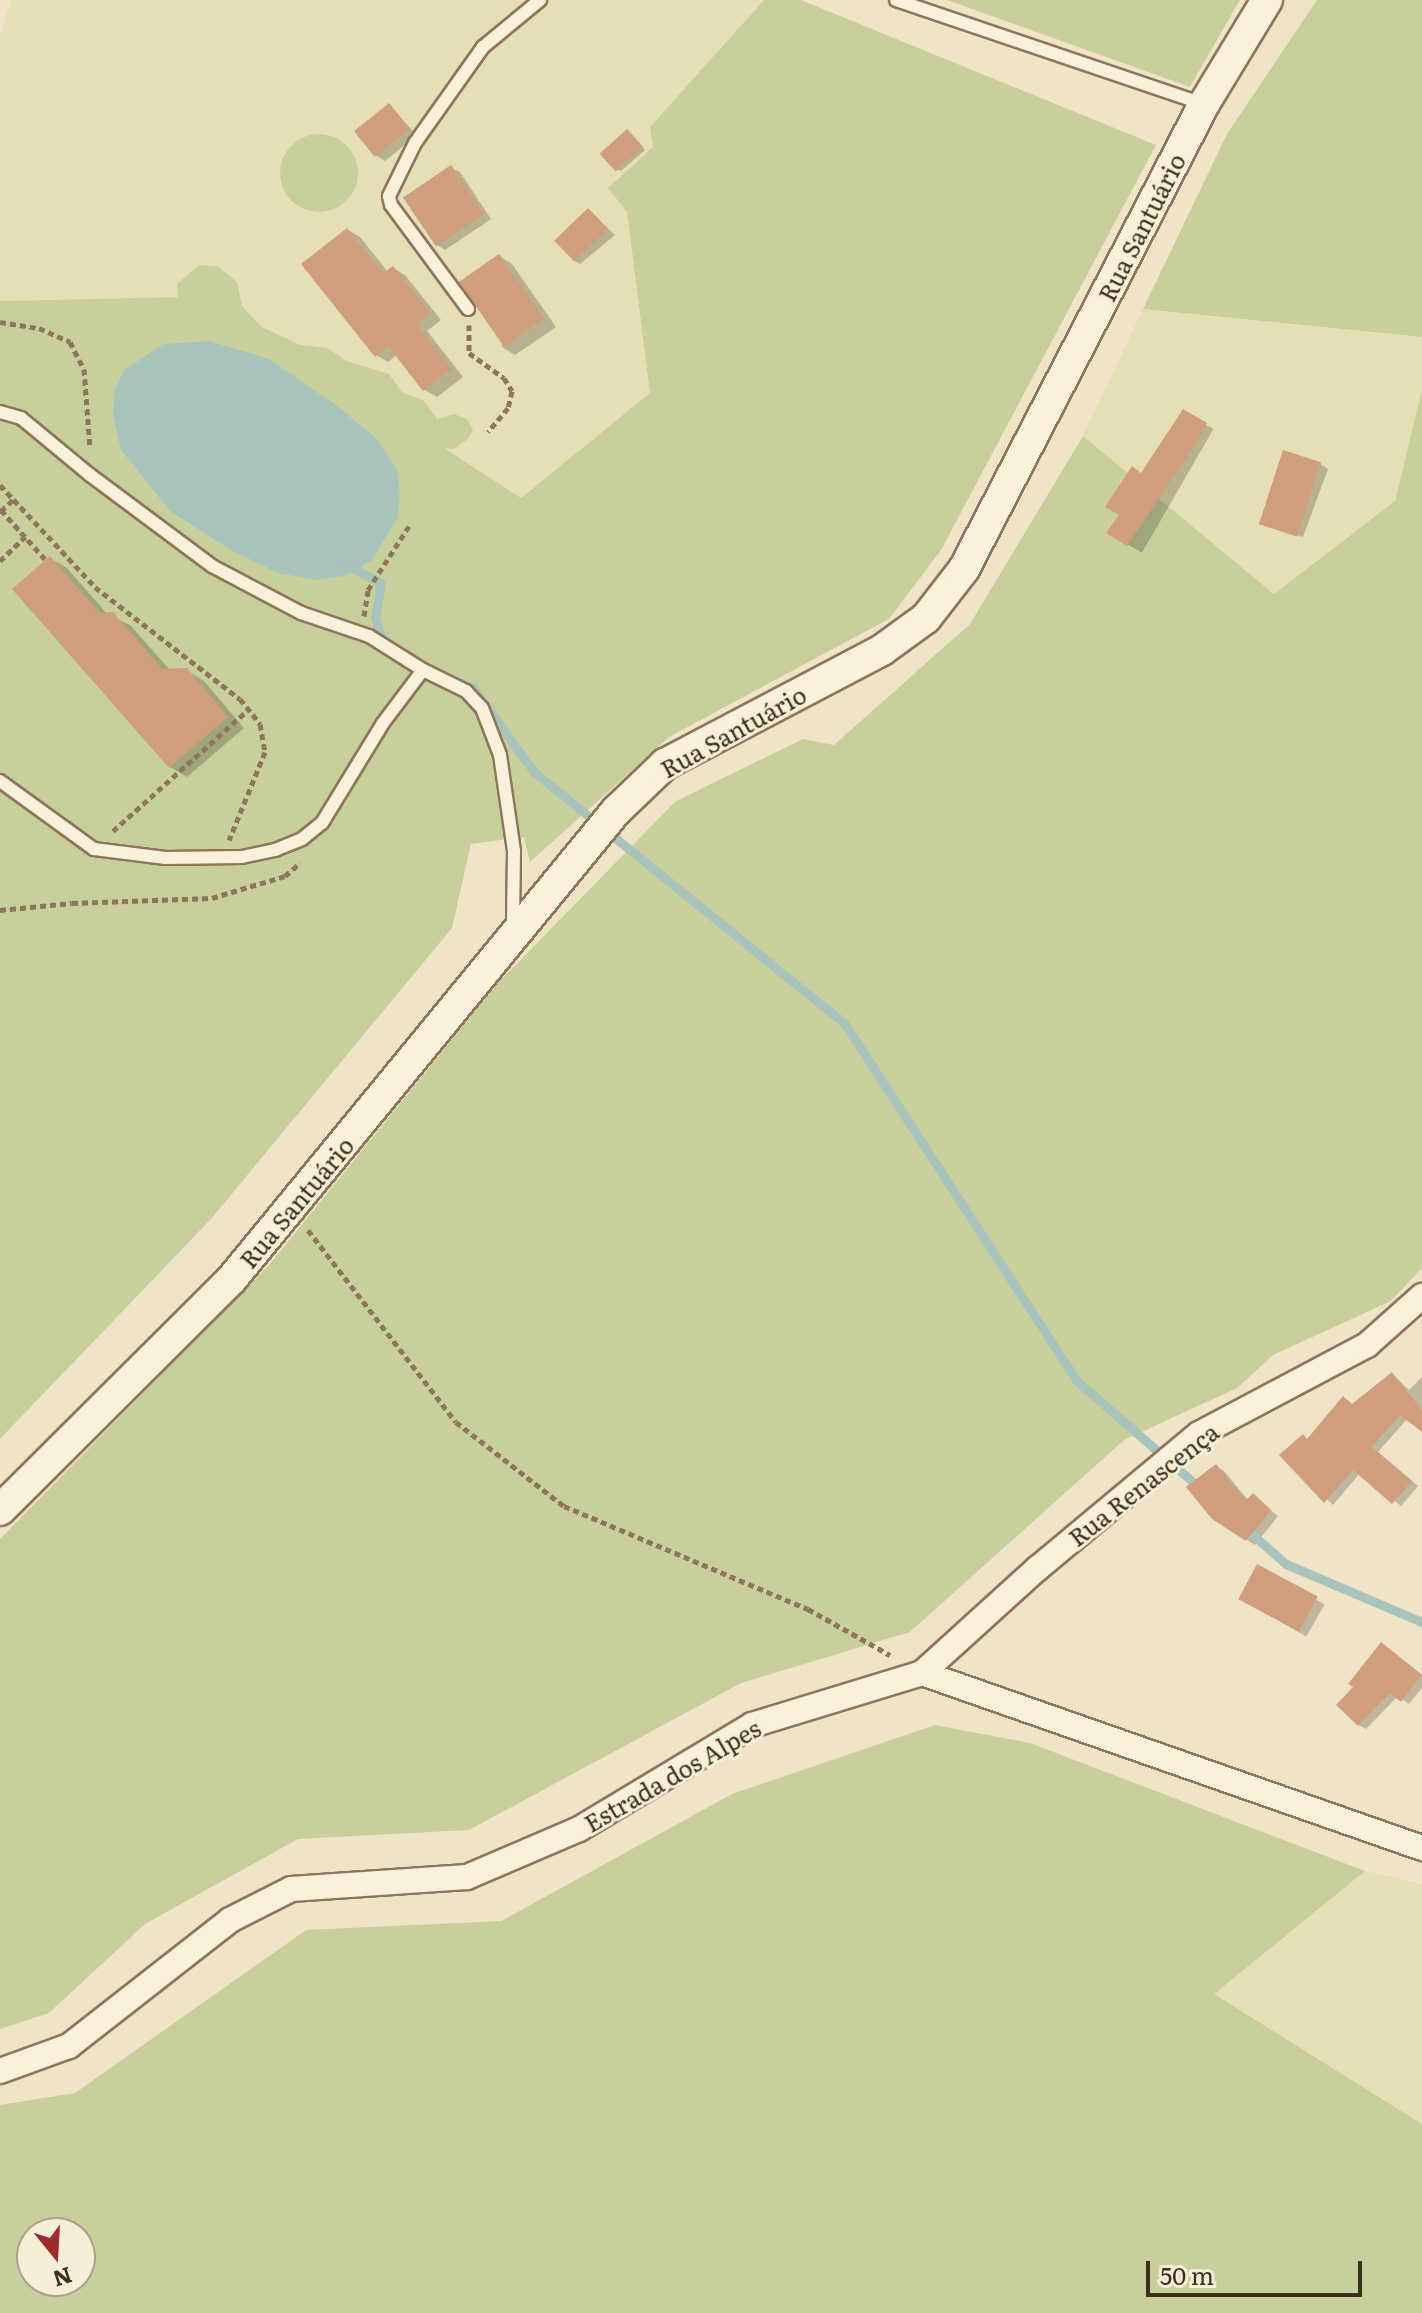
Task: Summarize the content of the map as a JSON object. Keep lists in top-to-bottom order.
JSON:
{
  "streets": {
    "street": ["Rua Santuário", "Rua Renascença", "Estrada dos Alpes"]
  },
  "crossings": [
    ["Rua Renascença", "Estrada dos Alpes"]
  ],
  "scale_bar": "50 m",
  "north": "bottom"
}
